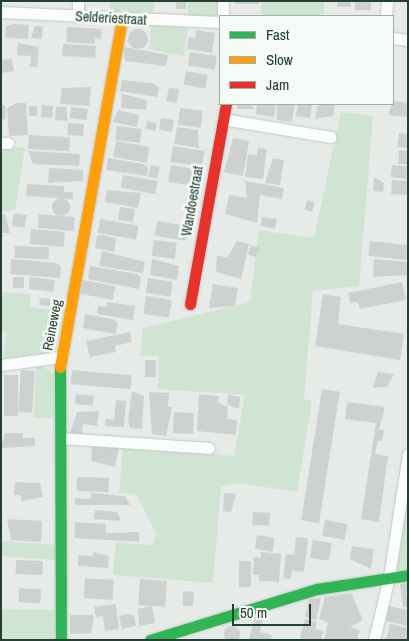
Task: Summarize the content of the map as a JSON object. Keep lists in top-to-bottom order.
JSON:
{
  "streets": {
    "street": ["Selderiestraat", "Wandoestraat", "Reineweg"]
  },
  "crossings": [
    ["Selderiestraat", "Reineweg"]
  ],
  "legend": ["Fast", "Slow", "Jam"],
  "scale_bar": "50 m"
}
